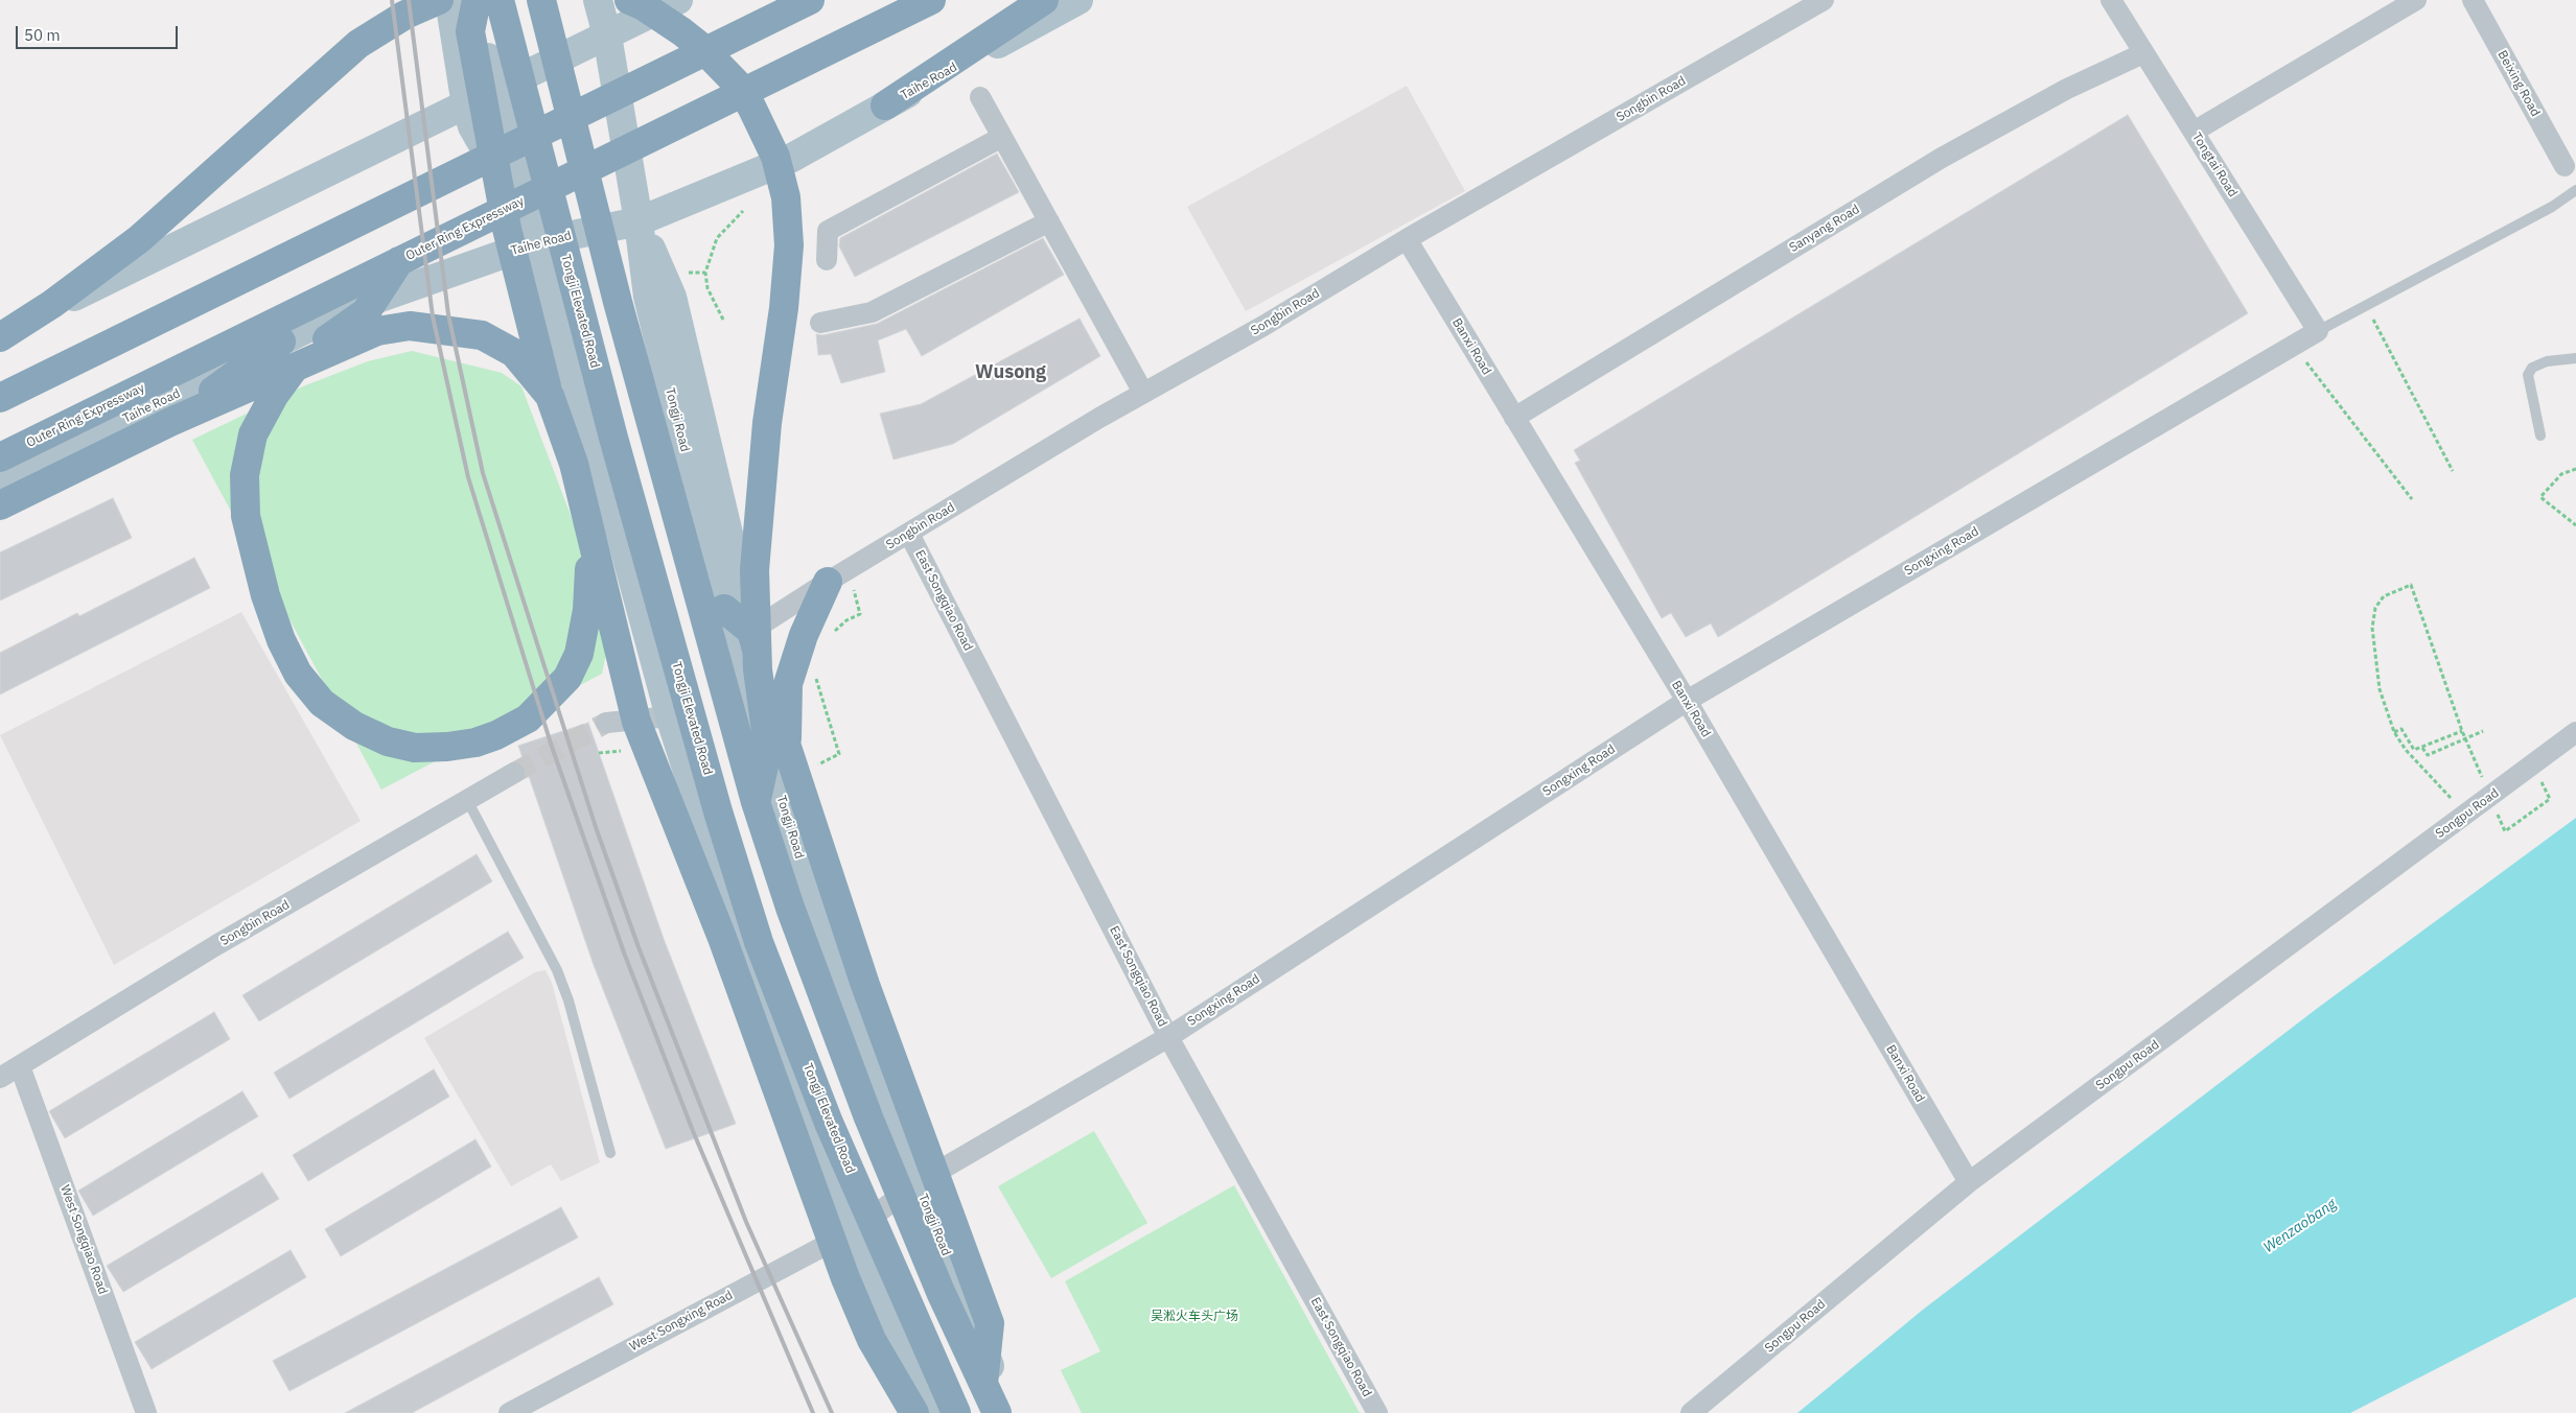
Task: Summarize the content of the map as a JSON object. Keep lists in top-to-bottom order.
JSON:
{
  "streets": {
    "highway": ["Outer Ring Expressway", "Tongji Elevated Road"],
    "main road": ["Taihe Road", "Tongji Road"],
    "street": [
      "Beixing Road",
      "Songbin Road",
      "Tongtai Road",
      "Sanyang Road",
      "Banxi Road",
      "Songxing Road",
      "East Songqiao Road",
      "Songpu Road",
      "West Songqiao Road",
      "West Songxing Road"
    ]
  },
  "crossings": [
    ["Taihe Road", "Tongji Road"],
    ["Songbin Road", "Banxi Road"],
    ["Songbin Road", "Tongji Road"],
    ["Songbin Road", "East Songqiao Road"],
    ["Songbin Road", "West Songqiao Road"],
    ["Tongtai Road", "Sanyang Road"],
    ["Tongtai Road", "Songxing Road"],
    ["Sanyang Road", "Banxi Road"],
    ["Banxi Road", "Songxing Road"],
    ["Banxi Road", "Songpu Road"],
    ["Tongji Road", "Songxing Road"],
    ["Songxing Road", "East Songqiao Road"],
    ["Songxing Road", "West Songxing Road"]
  ],
  "districts": ["Wusong"],
  "water": ["Wenzaobang"],
  "parks": ["吴淞火车头广场"],
  "scale_bar": "50 m"
}
